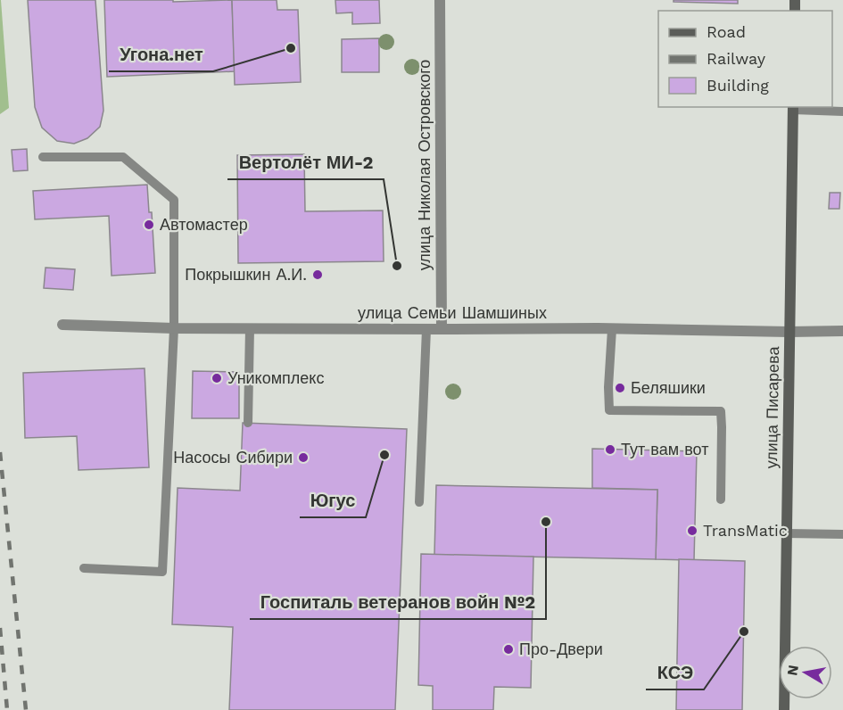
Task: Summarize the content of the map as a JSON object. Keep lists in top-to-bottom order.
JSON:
{
  "streets": {
    "main road": ["улица Писарева"],
    "street": ["улица Николая Островского", "улица Семьи Шамшиных"]
  },
  "crossings": [
    ["улица Николая Островского", "улица Семьи Шамшиных"],
    ["улица Семьи Шамшиных", "улица Писарева"]
  ],
  "places": [
    "Угона.нет",
    "Автомастер",
    "Вертолёт МИ-2",
    "Покрышкин А.И.",
    "Уникомплекс",
    "Беляшики",
    "Тут вам вот",
    "Югус",
    "Насосы Сибири",
    "Госпиталь ветеранов войн №2",
    "TransMatic",
    "КСЭ",
    "Про-Двери"
  ],
  "legend": ["Road", "Railway", "Building"],
  "north": "left"
}
